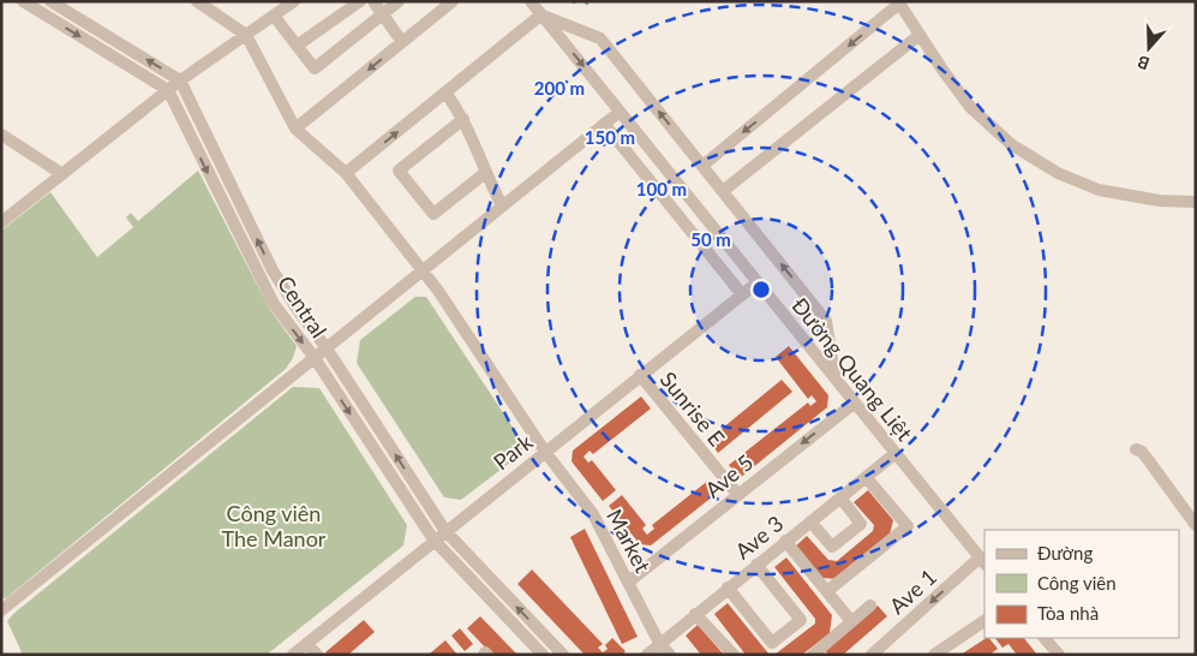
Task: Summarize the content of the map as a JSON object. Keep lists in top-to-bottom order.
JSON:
{
  "streets": {
    "street": [
      "Central",
      "Đường Quang Liệt",
      "Sunrise E",
      "Park",
      "Ave 5",
      "Ave 3",
      "Market",
      "Ave 1"
    ]
  },
  "crossings": [
    ["Central", "Park"],
    ["Đường Quang Liệt", "Park"],
    ["Đường Quang Liệt", "Ave 5"],
    ["Đường Quang Liệt", "Ave 3"],
    ["Đường Quang Liệt", "Ave 1"],
    ["Sunrise E", "Park"],
    ["Sunrise E", "Ave 5"],
    ["Park", "Market"],
    ["Ave 5", "Market"],
    ["Ave 3", "Market"]
  ],
  "one_way": ["Ave 5"],
  "parks": ["Công viên The Manor"],
  "legend": ["Đường", "Công viên", "Tòa nhà"],
  "north": "bottom",
  "rings": [
    "200 m",
    "150 m",
    "100 m",
    "50 m"
  ]
}
